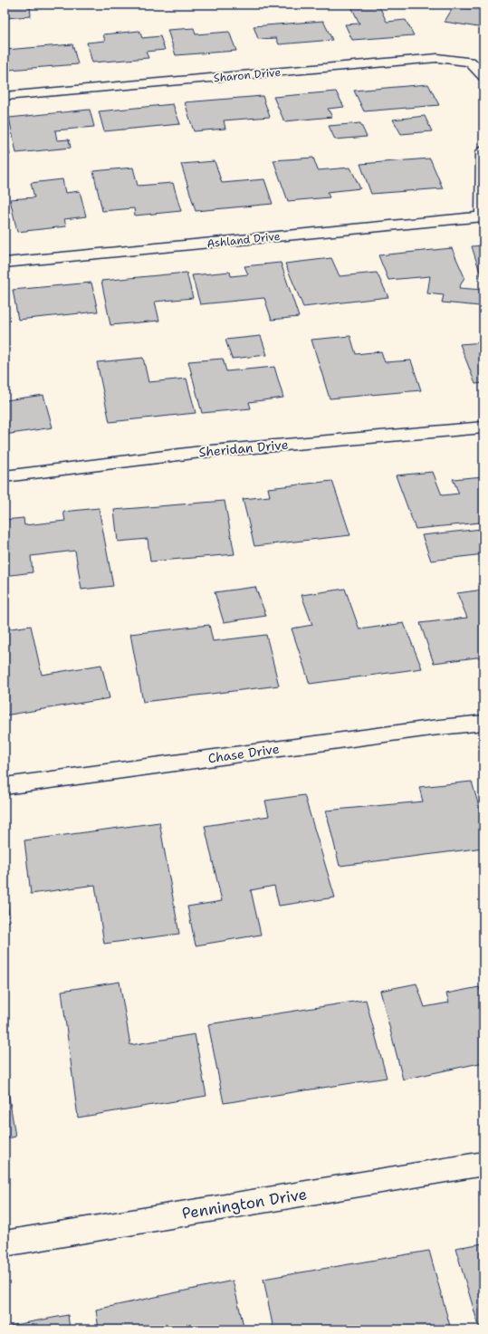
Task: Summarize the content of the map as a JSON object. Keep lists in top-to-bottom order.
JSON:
{
  "streets": {
    "street": [
      "Sharon Drive",
      "Ashland Drive",
      "Sheridan Drive",
      "Chase Drive",
      "Pennington Drive"
    ]
  }
}
